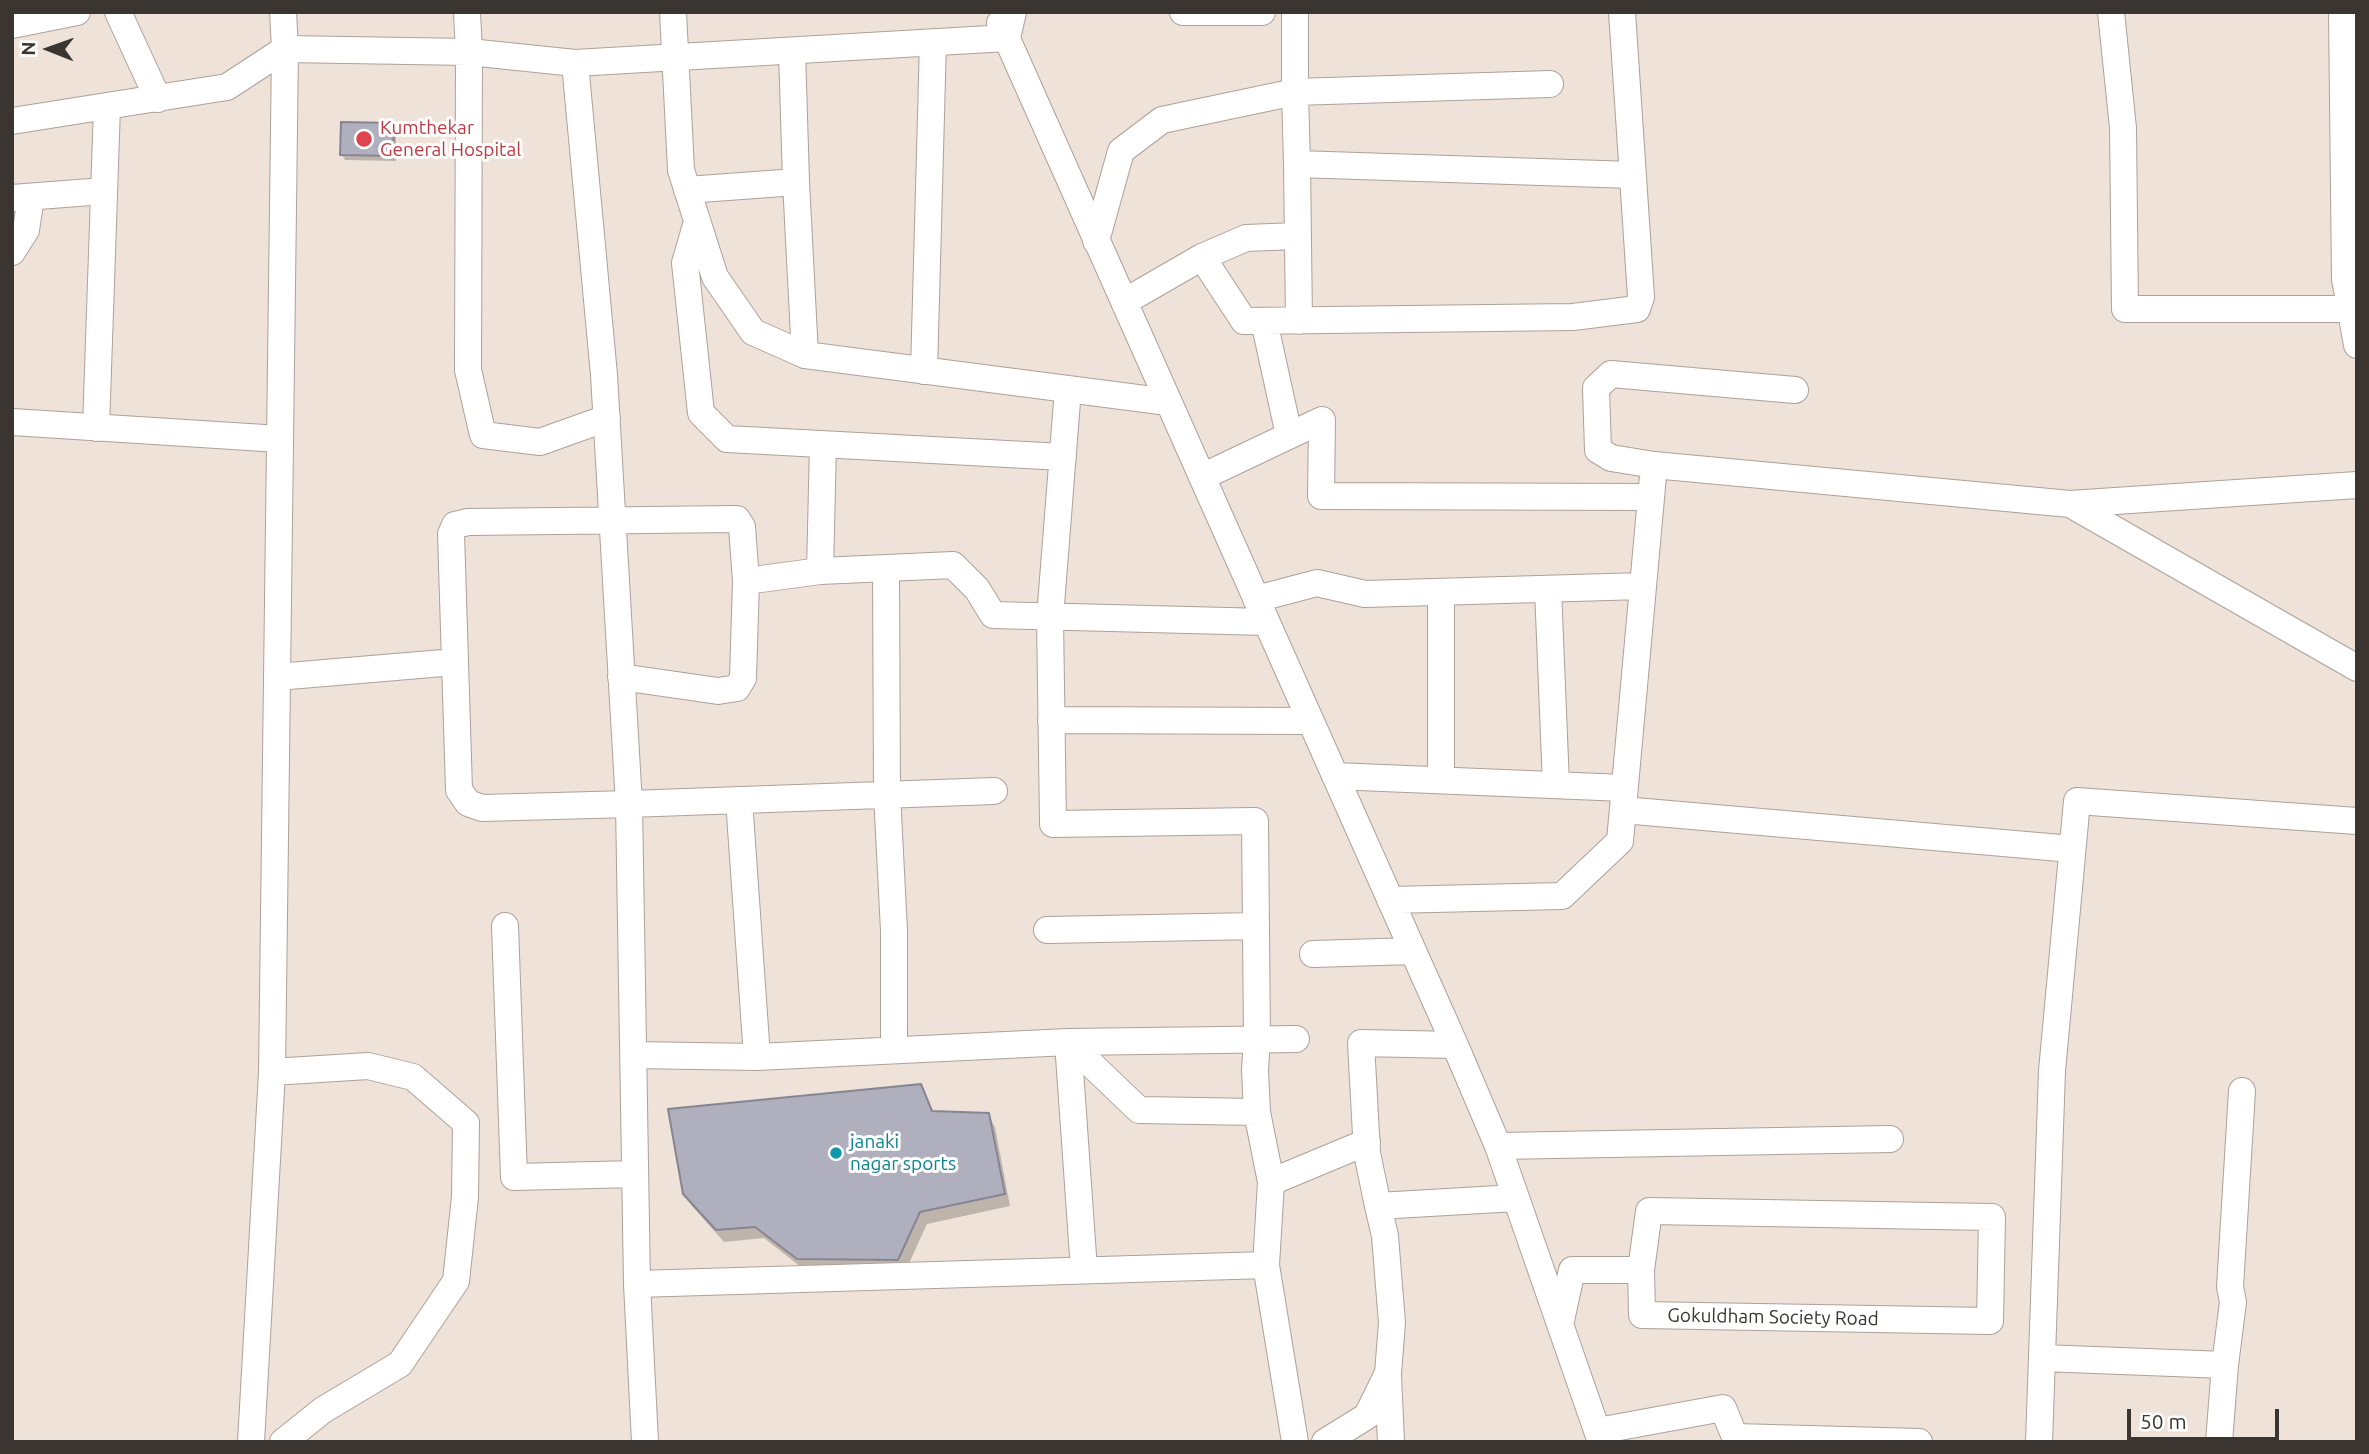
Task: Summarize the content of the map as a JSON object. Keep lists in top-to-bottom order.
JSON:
{
  "streets": {
    "street": ["Gokuldham Society Road"]
  },
  "places": ["Kumthekar General Hospital", "janaki nagar sports"],
  "scale_bar": "50 m",
  "north": "left"
}
